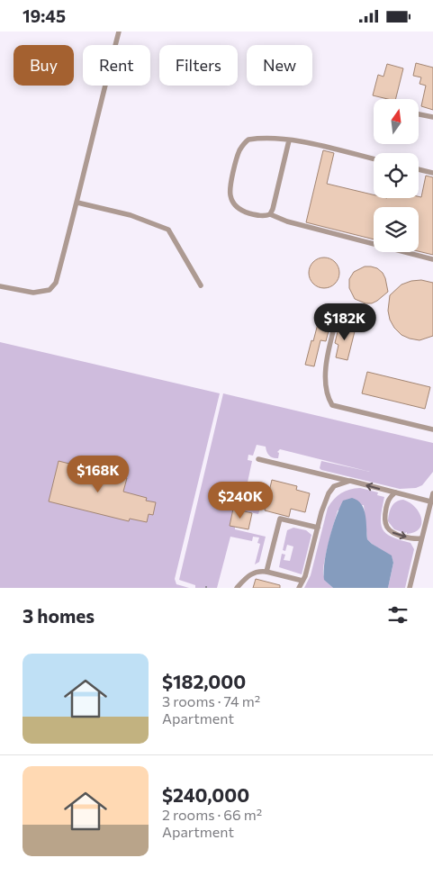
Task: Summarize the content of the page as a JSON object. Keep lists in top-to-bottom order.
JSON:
{
  "north": "top",
  "page": {
    "status": "19:45",
    "chip": [
      "Buy",
      "Rent",
      "Filters",
      "New"
    ],
    "price": ["$182K", "$168K", "$240K"],
    "heading": "3 homes",
    "list": [
      {
        "name": "$182,000",
        "note": "3 rooms · 74 m² · Apartment"
      },
      {
        "name": "$240,000",
        "note": "2 rooms · 66 m² · Apartment"
      }
    ]
  }
}
